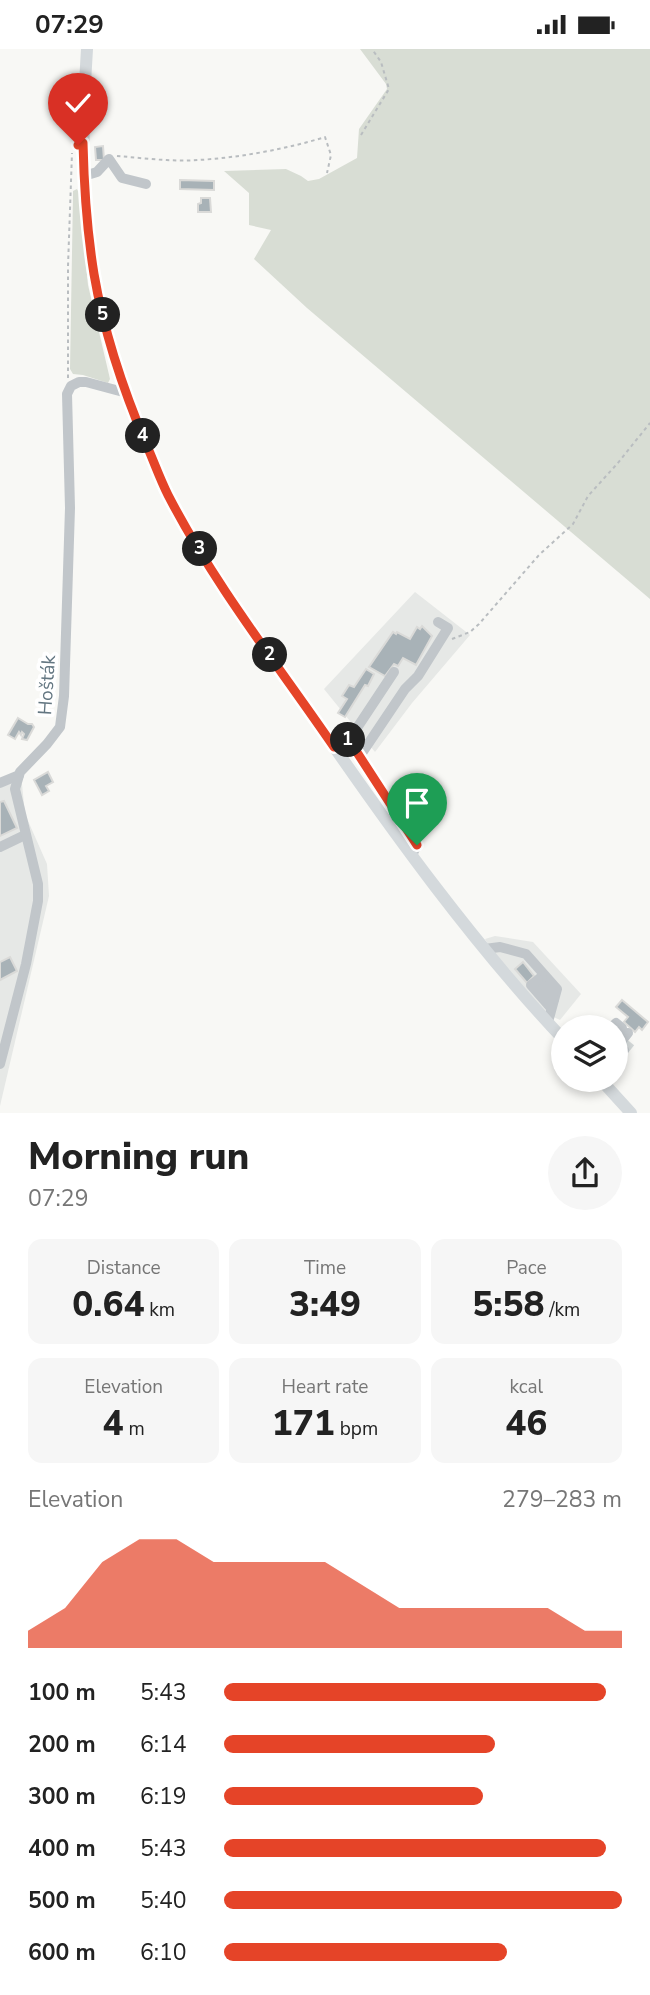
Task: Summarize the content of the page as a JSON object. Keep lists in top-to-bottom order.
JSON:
{
  "streets": {
    "lane": ["Hošták"]
  },
  "page": {
    "status": "07:29",
    "pins": [
      "5",
      "4",
      "3",
      "2",
      "1"
    ],
    "heading": ["Morning run", "07:29"],
    "stats": [
      ["Distance", "0.64 km"],
      ["Time", "3:49"],
      ["Pace", "5:58 /km"],
      ["Elevation", "4 m"],
      ["Heart rate", "171 bpm"],
      ["kcal", "46"]
    ],
    "chart": ["Elevation", "279–283 m"],
    "list": [
      {
        "name": "100 m",
        "note": "5:43"
      },
      {
        "name": "200 m",
        "note": "6:14"
      },
      {
        "name": "300 m",
        "note": "6:19"
      },
      {
        "name": "400 m",
        "note": "5:43"
      },
      {
        "name": "500 m",
        "note": "5:40"
      },
      {
        "name": "600 m",
        "note": "6:10"
      }
    ]
  }
}
